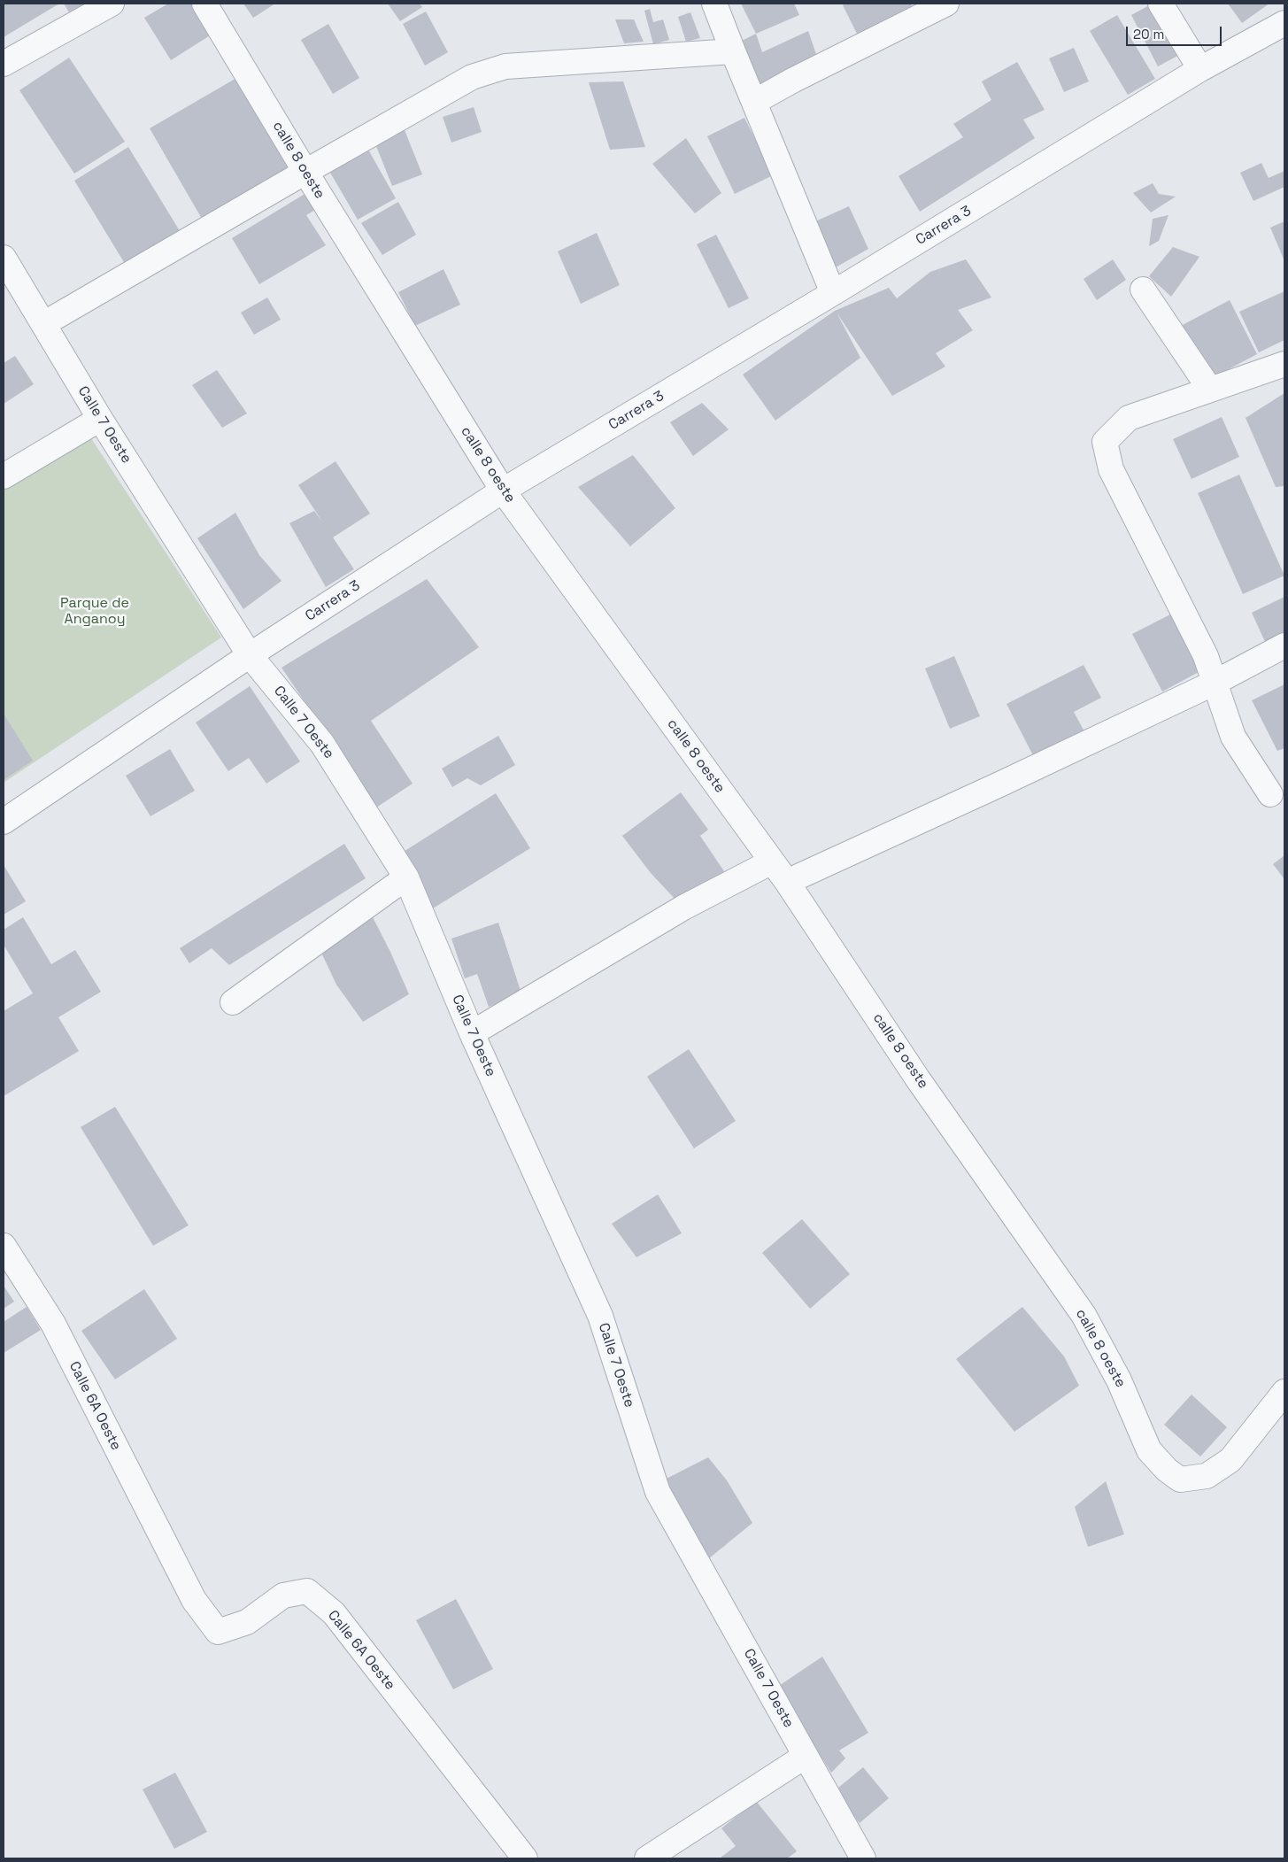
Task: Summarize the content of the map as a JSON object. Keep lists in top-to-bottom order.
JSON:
{
  "streets": {
    "street": [
      "calle 8 oeste",
      "Carrera 3",
      "Calle 7 Oeste",
      "Calle 6A Oeste"
    ]
  },
  "crossings": [
    ["calle 8 oeste", "Carrera 3"],
    ["Carrera 3", "Calle 7 Oeste"]
  ],
  "parks": ["Parque de Anganoy"],
  "scale_bar": "20 m"
}
